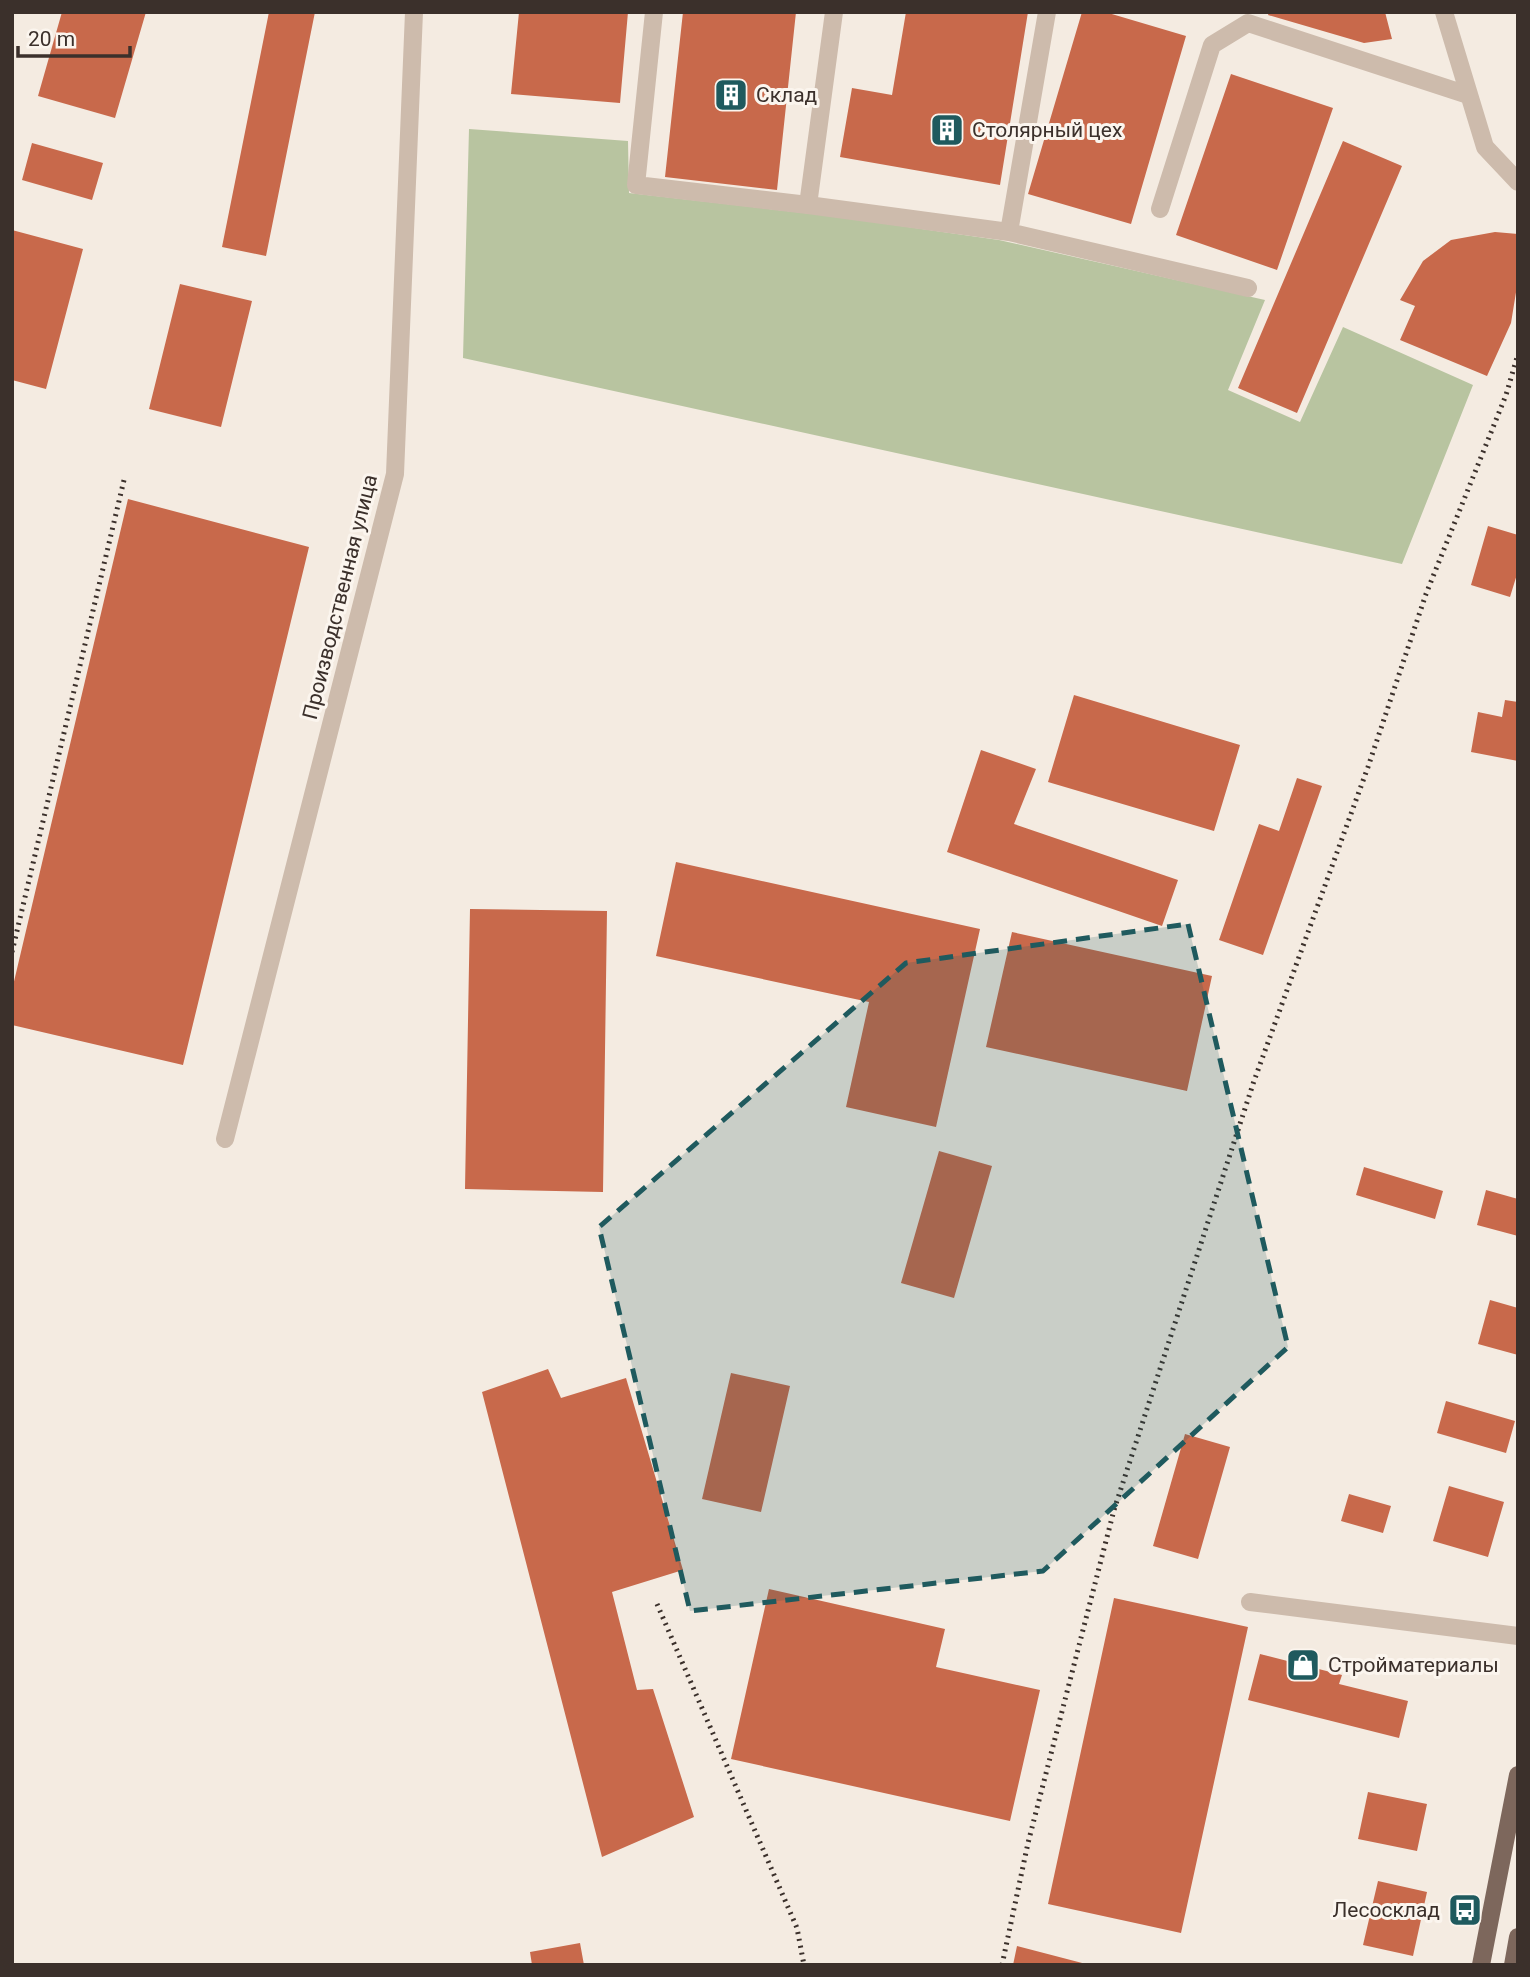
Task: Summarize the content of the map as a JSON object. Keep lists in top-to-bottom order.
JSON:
{
  "streets": {
    "street": ["Производственная улица"]
  },
  "places": {
    "building": ["Склад", "Столярный цех"],
    "shop": ["Стройматериалы"],
    "bus stop": ["Лесосклад"]
  },
  "scale_bar": "20 m"
}
